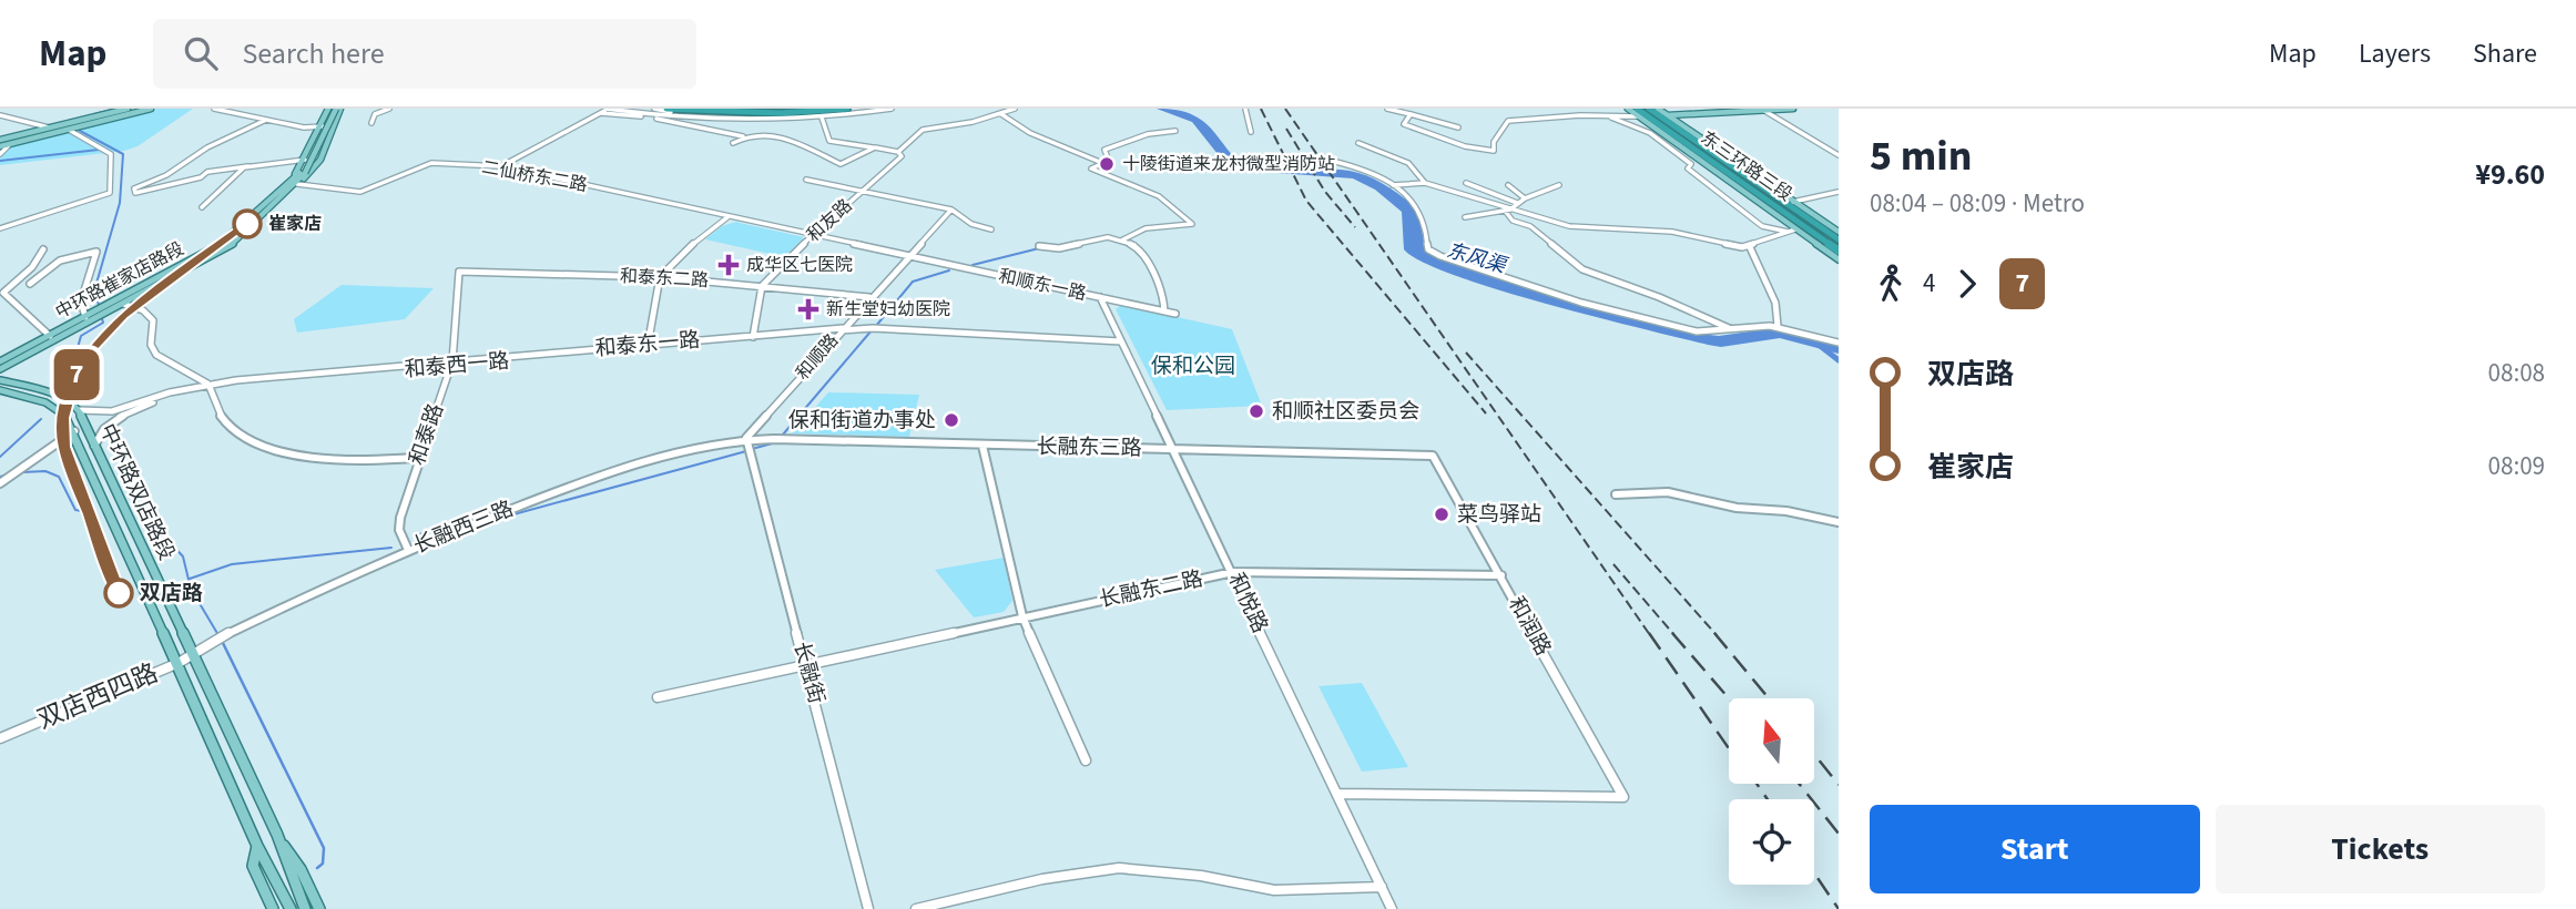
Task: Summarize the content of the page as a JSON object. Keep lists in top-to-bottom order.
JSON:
{
  "streets": {
    "highway": ["东三环路三段"],
    "main road": ["中环路崔家店路段", "中环路双店路段"],
    "street": [
      "二仙桥东二路",
      "和友路",
      "和泰东二路",
      "和顺东一路",
      "和顺路",
      "和泰西一路",
      "和泰路",
      "长融东三路",
      "长融西三路",
      "长融东二路",
      "和悦路",
      "和润路",
      "长融街",
      "双店西四路"
    ]
  },
  "crossings": [
    ["二仙桥东二路", "和友路"],
    ["二仙桥东二路", "中环路崔家店路段"],
    ["二仙桥东二路", "和顺东一路"],
    ["和友路", "和泰东二路"],
    ["和友路", "和顺东一路"],
    ["和泰东二路", "和顺路"],
    ["和泰东二路", "和泰路"],
    ["和顺东一路", "和顺路"],
    ["和顺东一路", "和悦路"],
    ["和顺路", "和泰西一路"],
    ["和顺路", "长融东三路"],
    ["和顺路", "长融西三路"],
    ["和顺路", "长融街"],
    ["和泰西一路", "和泰路"],
    ["和泰西一路", "中环路双店路段"],
    ["和泰西一路", "和悦路"],
    ["和泰路", "长融西三路"],
    ["长融东三路", "长融西三路"],
    ["长融东三路", "和悦路"],
    ["长融东三路", "和润路"],
    ["长融东三路", "长融街"],
    ["中环路双店路段", "长融西三路"],
    ["中环路双店路段", "双店西四路"],
    ["长融西三路", "长融街"],
    ["长融西三路", "双店西四路"],
    ["长融东二路", "和悦路"],
    ["长融东二路", "和润路"],
    ["长融东二路", "长融街"],
    ["和悦路", "和润路"]
  ],
  "water": ["东风渠"],
  "parks": ["保和公园"],
  "places": {
    "other": [
      "十陵街道来龙村微型消防站",
      "崔家店",
      "和顺社区委员会",
      "保和街道办事处",
      "菜鸟驿站",
      "双店路"
    ],
    "health": ["成华区七医院", "新生堂妇幼医院"]
  },
  "lines": ["metro line 7"],
  "north": "top",
  "page": {
    "header": "Map",
    "search": "Search here",
    "nav": ["Map", "Layers", "Share"],
    "on_map": "7",
    "heading": ["5 min", "08:04 – 08:09 · Metro", "¥9.60"],
    "legs": ["4", "7"],
    "list": [
      {
        "name": "双店路",
        "value": "08:08"
      },
      {
        "name": "崔家店",
        "value": "08:09"
      }
    ],
    "buttons": ["Start", "Tickets"]
  }
}
